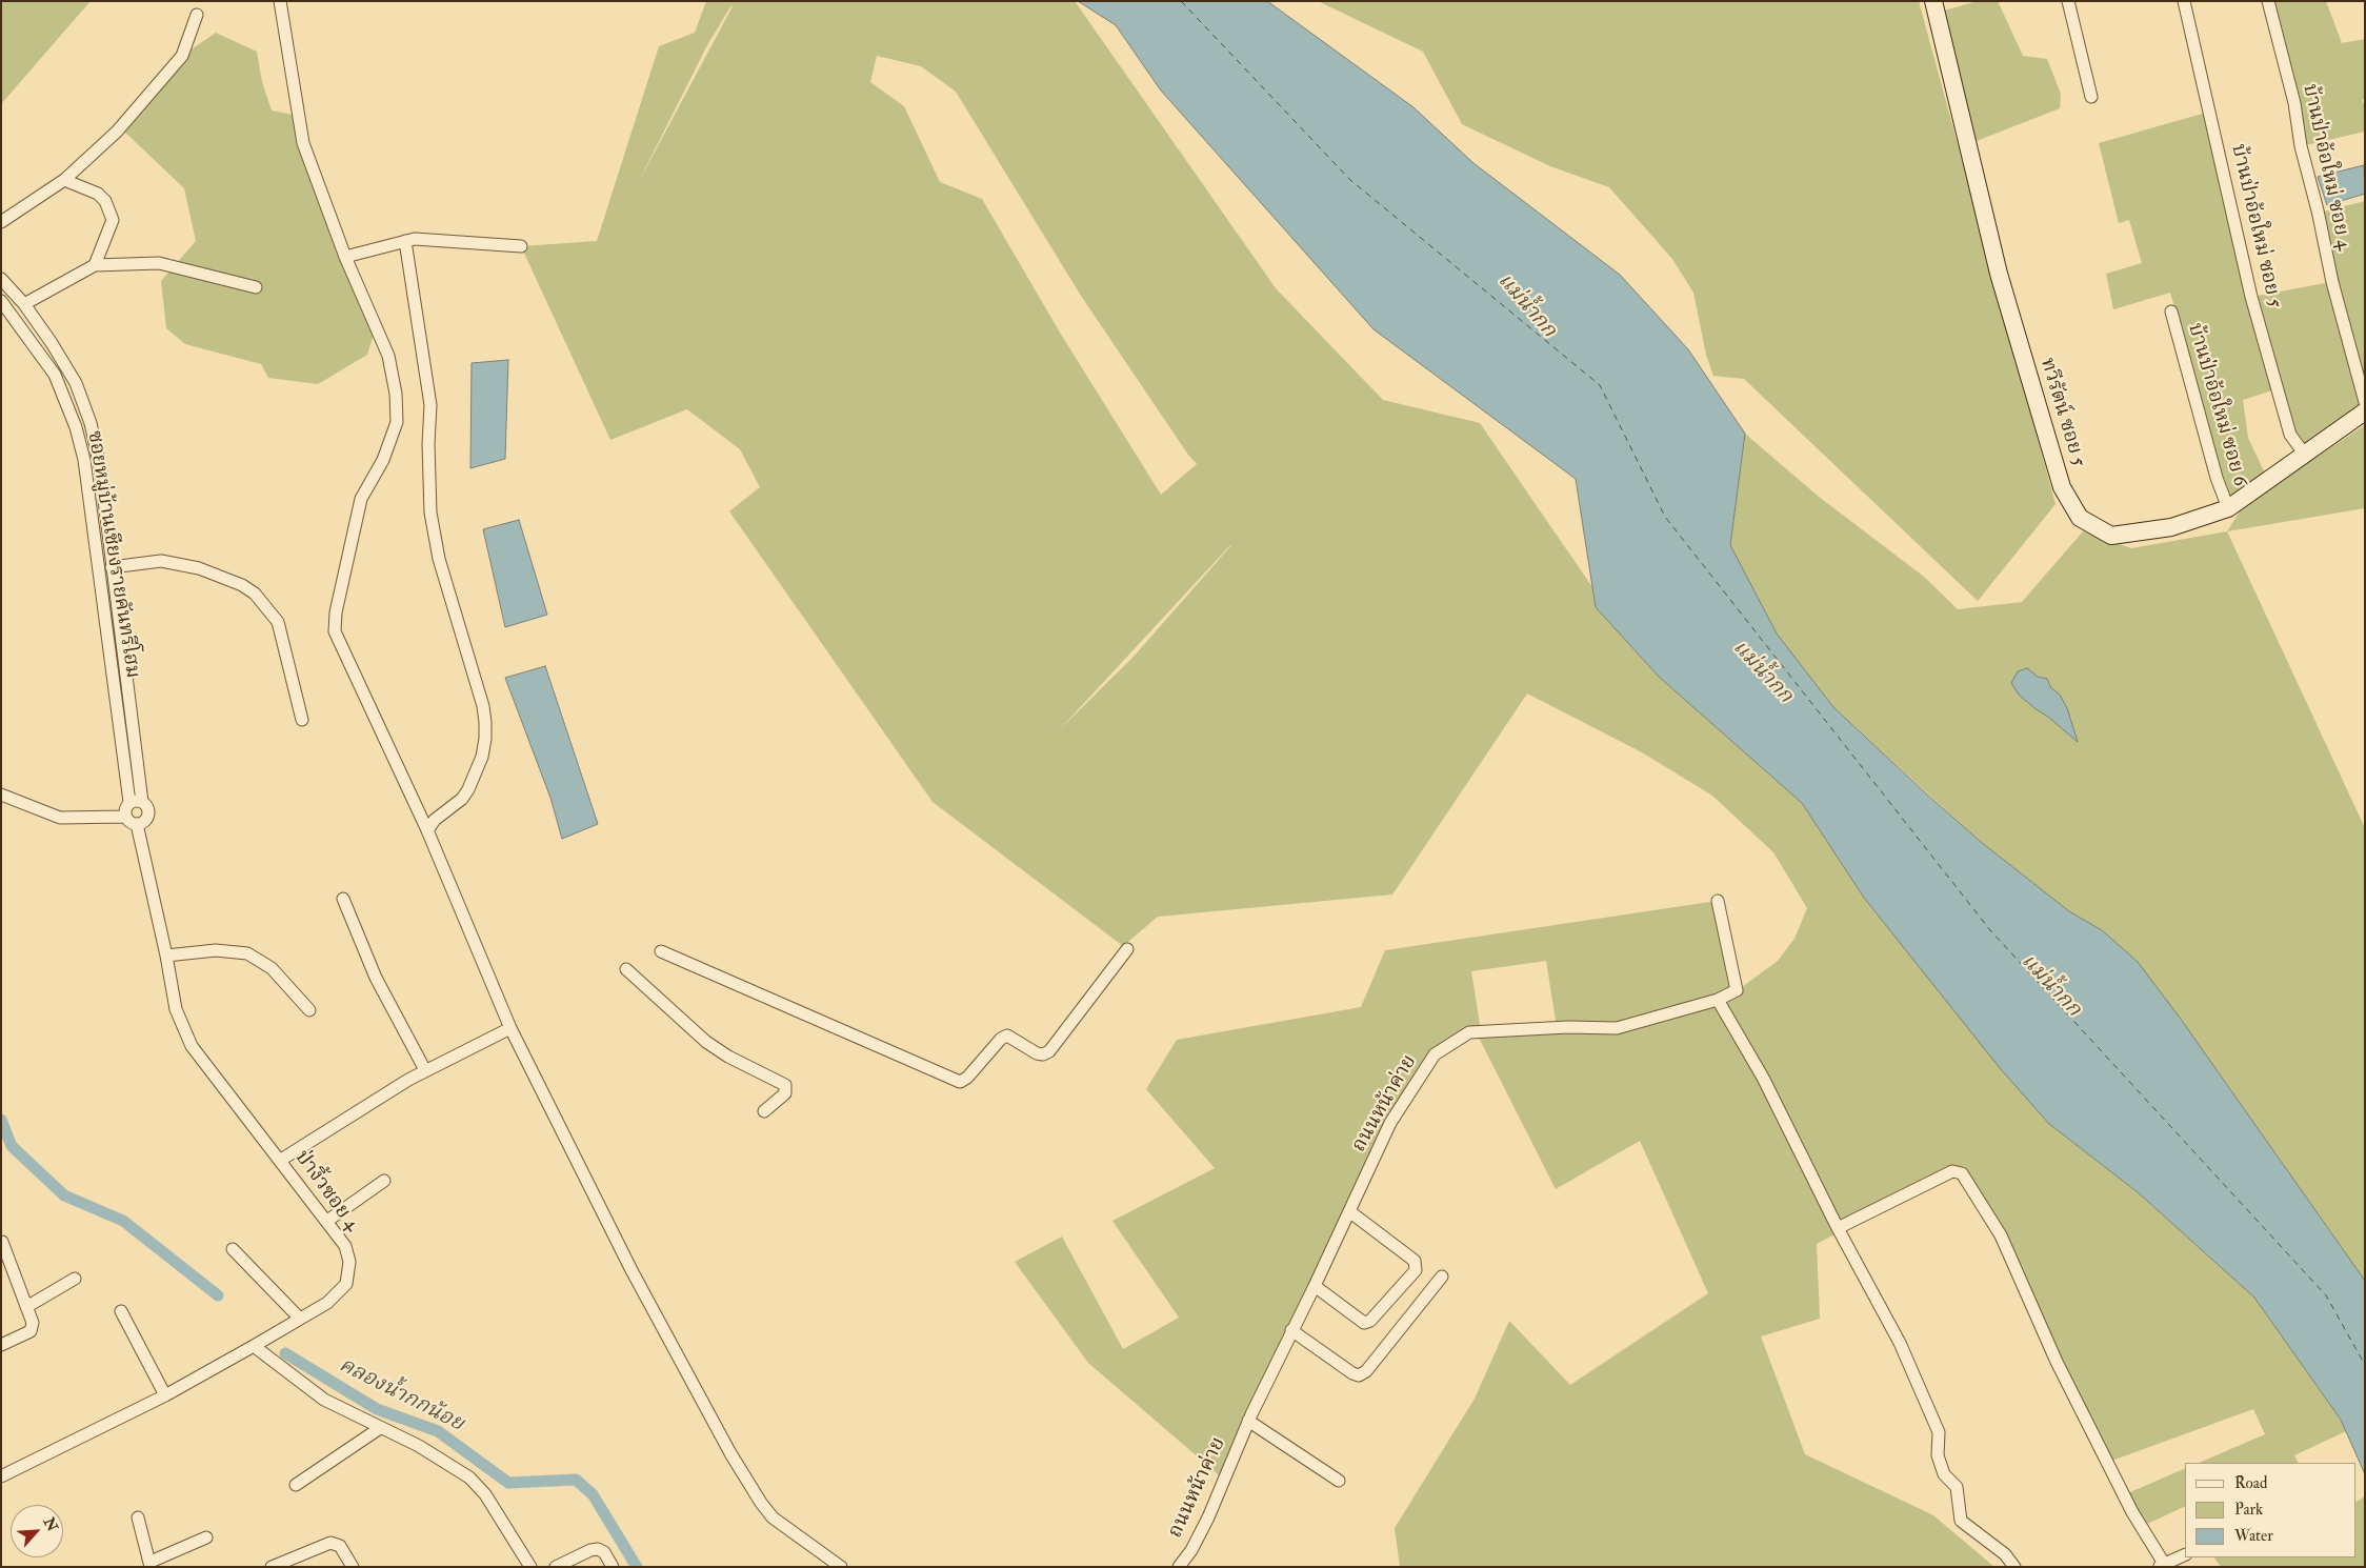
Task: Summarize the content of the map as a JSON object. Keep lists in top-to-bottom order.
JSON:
{
  "streets": {
    "street": [
      "บ้านป่าอ้อใหม่ ซอย 4",
      "บ้านป่าอ้อใหม่ ซอย 5",
      "บ้านป่าอ้อใหม่ ซอย 6",
      "ทวีรัตน์ ซอย 5",
      "ซอยหมู่บ้านเชียงรายคันทรีโฮม",
      "ถนนหน้าค่าย",
      "ป่างิ้วซอย 4"
    ]
  },
  "crossings": [
    ["บ้านป่าอ้อใหม่ ซอย 5", "ทวีรัตน์ ซอย 5"],
    ["บ้านป่าอ้อใหม่ ซอย 6", "ทวีรัตน์ ซอย 5"],
    ["ซอยหมู่บ้านเชียงรายคันทรีโฮม", "ป่างิ้วซอย 4"]
  ],
  "water": ["แม่น้ำกก", "คลองน้ำกกน้อย"],
  "legend": ["Road", "Park", "Water"],
  "north": "top right"
}
